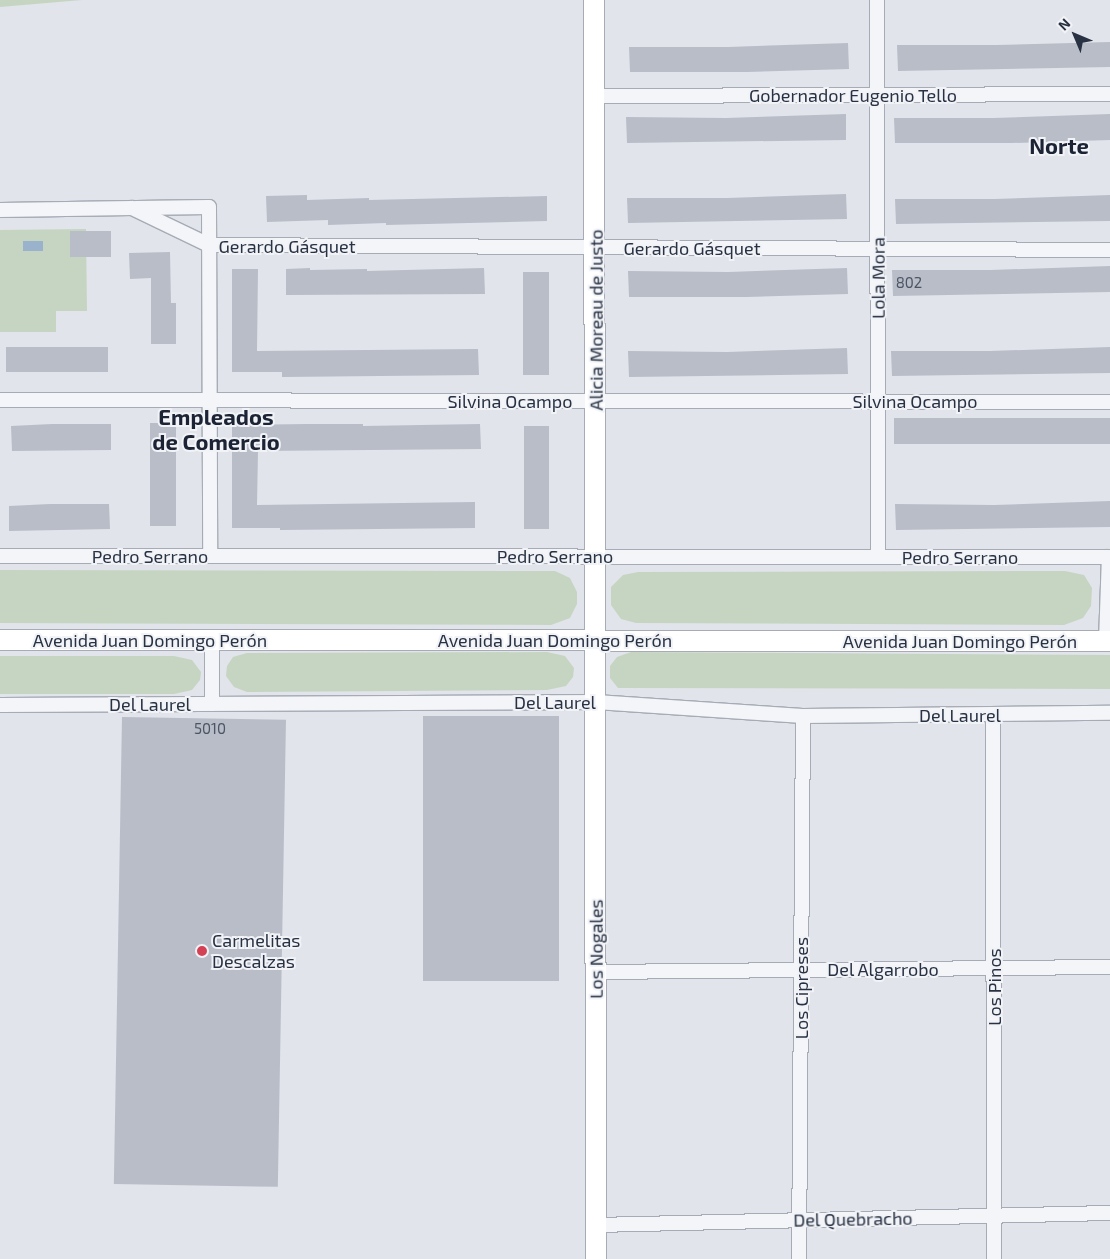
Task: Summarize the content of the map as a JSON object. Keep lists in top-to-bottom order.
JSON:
{
  "streets": {
    "street": [
      "Gobernador Eugenio Tello",
      "Gerardo Gásquet",
      "Lola Mora",
      "Alicia Moreau de Justo",
      "Silvina Ocampo",
      "Pedro Serrano",
      "Avenida Juan Domingo Perón",
      "Del Laurel",
      "Los Nogales",
      "Del Algarrobo",
      "Los Pinos",
      "Los Cipreses",
      "Del Quebracho"
    ]
  },
  "crossings": [
    ["Gobernador Eugenio Tello", "Lola Mora"],
    ["Gobernador Eugenio Tello", "Alicia Moreau de Justo"],
    ["Gerardo Gásquet", "Lola Mora"],
    ["Gerardo Gásquet", "Alicia Moreau de Justo"],
    ["Lola Mora", "Silvina Ocampo"],
    ["Lola Mora", "Pedro Serrano"],
    ["Alicia Moreau de Justo", "Silvina Ocampo"],
    ["Alicia Moreau de Justo", "Pedro Serrano"],
    ["Alicia Moreau de Justo", "Avenida Juan Domingo Perón"],
    ["Alicia Moreau de Justo", "Los Nogales"],
    ["Avenida Juan Domingo Perón", "Los Nogales"],
    ["Del Laurel", "Los Nogales"],
    ["Del Laurel", "Los Pinos"],
    ["Del Laurel", "Los Cipreses"],
    ["Los Nogales", "Del Algarrobo"],
    ["Los Nogales", "Del Quebracho"],
    ["Del Algarrobo", "Los Pinos"],
    ["Del Algarrobo", "Los Cipreses"],
    ["Los Pinos", "Del Quebracho"],
    ["Los Cipreses", "Del Quebracho"]
  ],
  "districts": ["Norte", "Empleados de Comercio"],
  "places": ["Carmelitas Descalzas"],
  "house_numbers": ["802", "5010"],
  "north": "top left"
}
